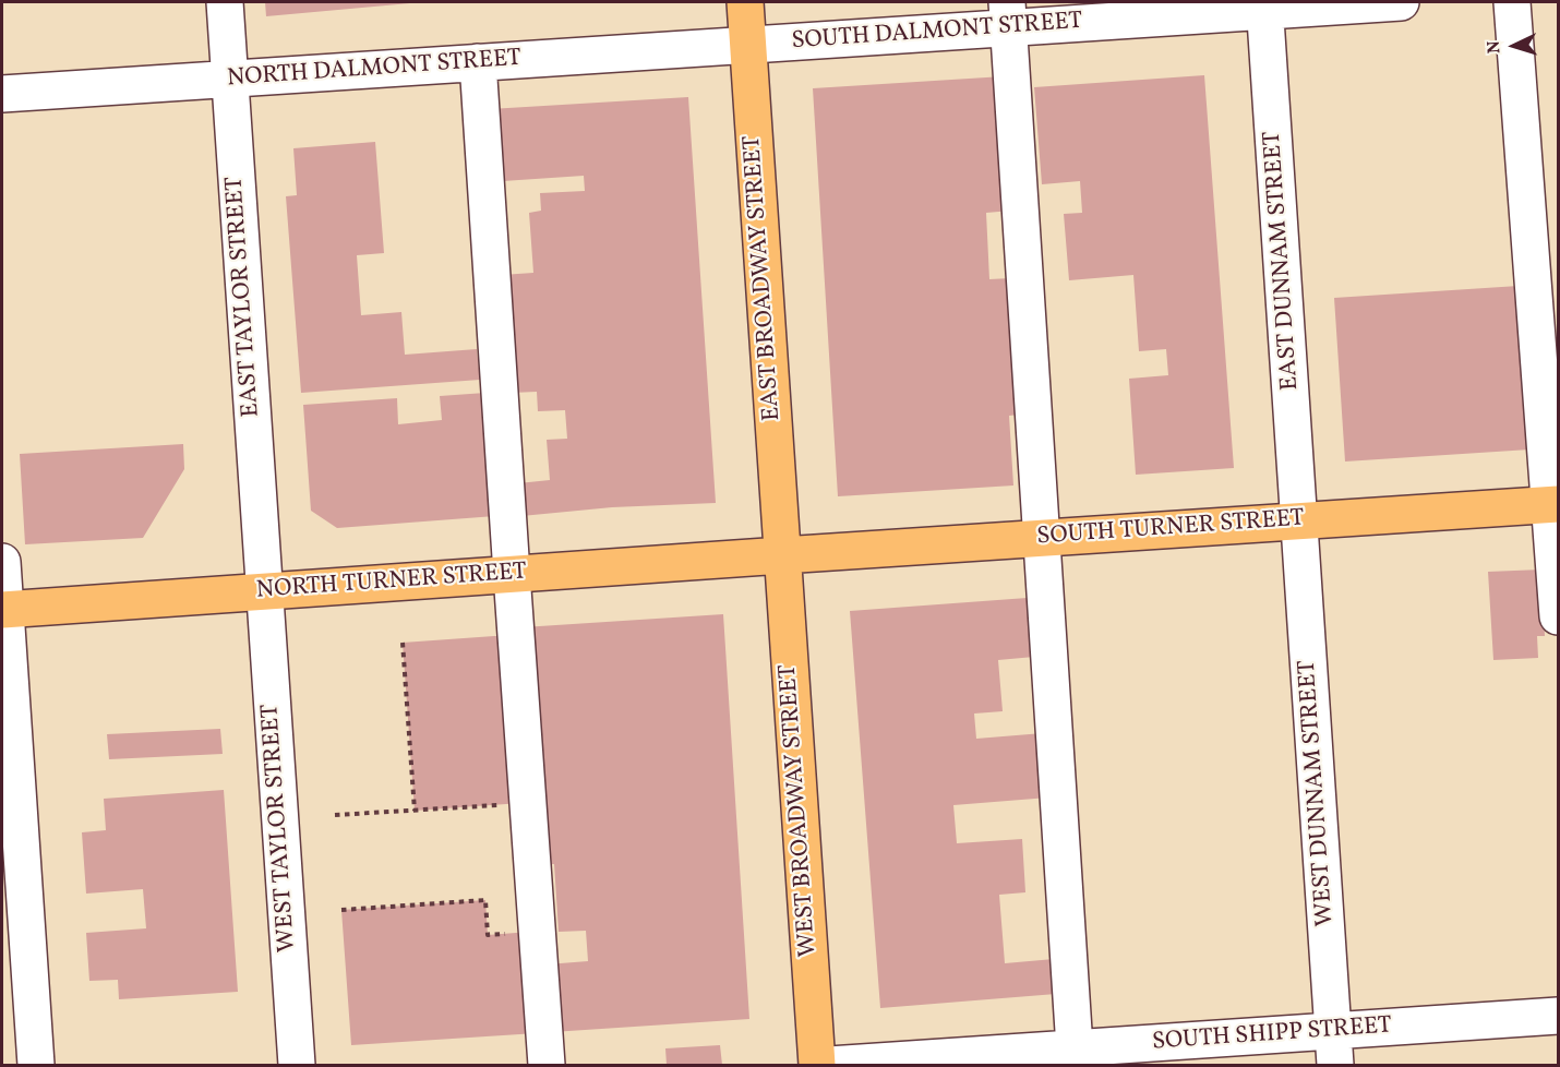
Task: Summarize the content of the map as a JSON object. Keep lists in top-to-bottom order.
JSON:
{
  "streets": {
    "main road": [
      "EAST BROADWAY STREET",
      "SOUTH TURNER STREET",
      "NORTH TURNER STREET",
      "WEST BROADWAY STREET"
    ],
    "street": [
      "SOUTH DALMONT STREET",
      "NORTH DALMONT STREET",
      "EAST DUNNAM STREET",
      "EAST TAYLOR STREET",
      "WEST DUNNAM STREET",
      "WEST TAYLOR STREET",
      "SOUTH SHIPP STREET"
    ]
  },
  "crossings": [
    ["SOUTH DALMONT STREET", "NORTH DALMONT STREET"],
    ["SOUTH DALMONT STREET", "EAST DUNNAM STREET"],
    ["SOUTH DALMONT STREET", "EAST BROADWAY STREET"],
    ["NORTH DALMONT STREET", "EAST BROADWAY STREET"],
    ["NORTH DALMONT STREET", "EAST TAYLOR STREET"],
    ["EAST DUNNAM STREET", "SOUTH TURNER STREET"],
    ["EAST DUNNAM STREET", "WEST DUNNAM STREET"],
    ["EAST BROADWAY STREET", "SOUTH TURNER STREET"],
    ["EAST BROADWAY STREET", "NORTH TURNER STREET"],
    ["EAST BROADWAY STREET", "WEST BROADWAY STREET"],
    ["EAST TAYLOR STREET", "NORTH TURNER STREET"],
    ["EAST TAYLOR STREET", "WEST TAYLOR STREET"],
    ["SOUTH TURNER STREET", "NORTH TURNER STREET"],
    ["SOUTH TURNER STREET", "WEST DUNNAM STREET"],
    ["SOUTH TURNER STREET", "WEST BROADWAY STREET"],
    ["NORTH TURNER STREET", "WEST BROADWAY STREET"],
    ["NORTH TURNER STREET", "WEST TAYLOR STREET"],
    ["WEST DUNNAM STREET", "SOUTH SHIPP STREET"]
  ],
  "north": "left"
}
